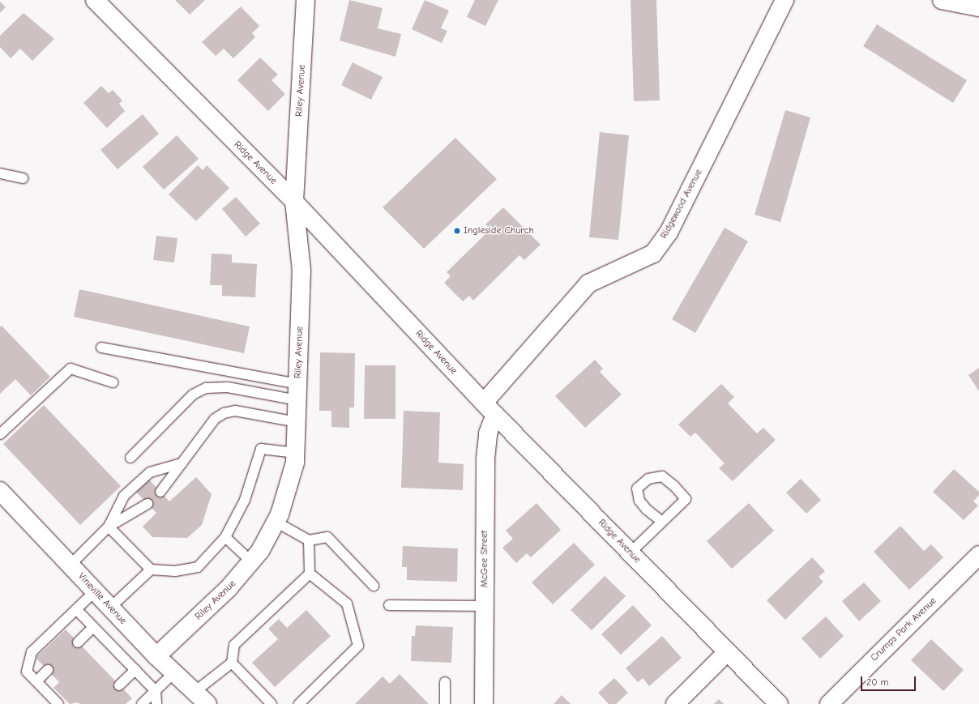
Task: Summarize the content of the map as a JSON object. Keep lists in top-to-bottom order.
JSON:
{
  "streets": {
    "street": [
      "Riley Avenue",
      "Ridge Avenue",
      "Ridgewood Avenue",
      "McGee Street",
      "Vineville Avenue",
      "Crumps Park Avenue"
    ]
  },
  "crossings": [
    ["Riley Avenue", "Ridge Avenue"],
    ["Riley Avenue", "Vineville Avenue"],
    ["Ridge Avenue", "Ridgewood Avenue"],
    ["Ridge Avenue", "McGee Street"],
    ["Ridgewood Avenue", "McGee Street"]
  ],
  "places": ["Ingleside Church"],
  "scale_bar": "20 m"
}
